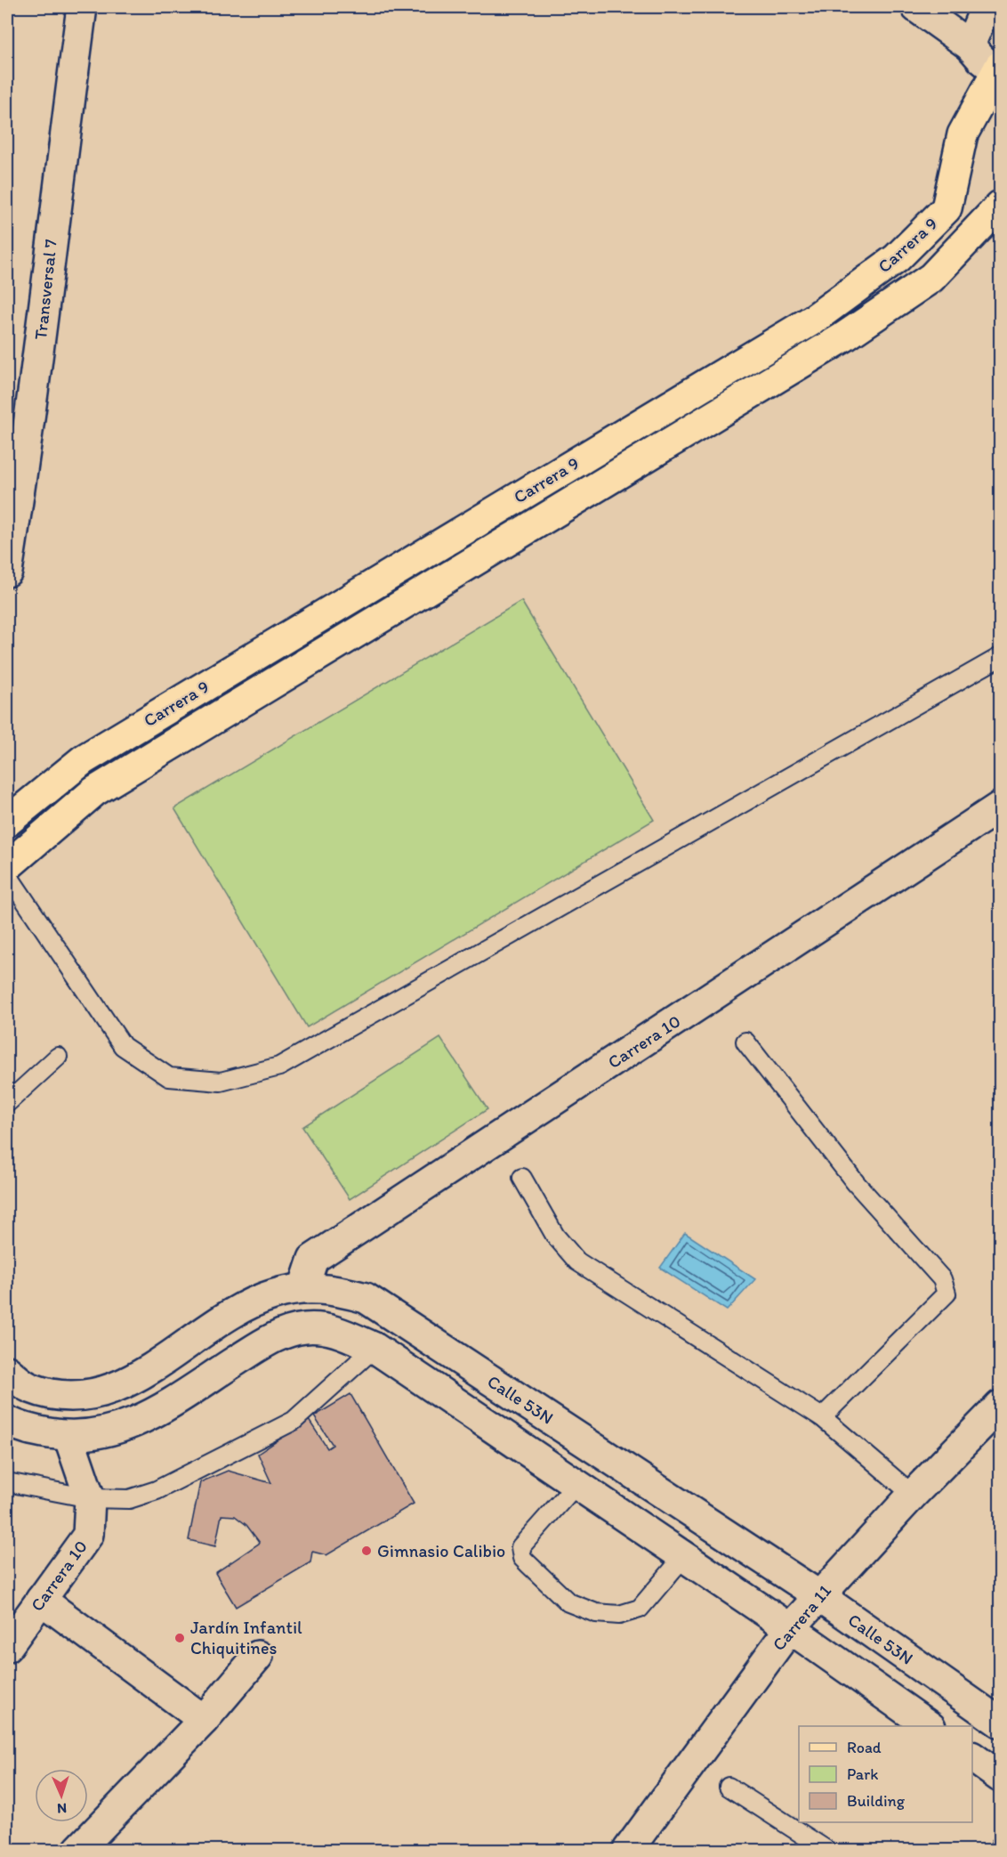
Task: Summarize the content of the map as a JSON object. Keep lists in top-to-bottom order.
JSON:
{
  "streets": {
    "main road": ["Carrera 9"],
    "street": [
      "Transversal 7",
      "Carrera 10",
      "Calle 53N",
      "Carrera 11"
    ]
  },
  "crossings": [
    ["Carrera 10", "Calle 53N"],
    ["Calle 53N", "Carrera 11"]
  ],
  "places": ["Gimnasio Calibio", "Jardín Infantil Chiquitines"],
  "legend": ["Road", "Park", "Building"],
  "north": "bottom"
}
